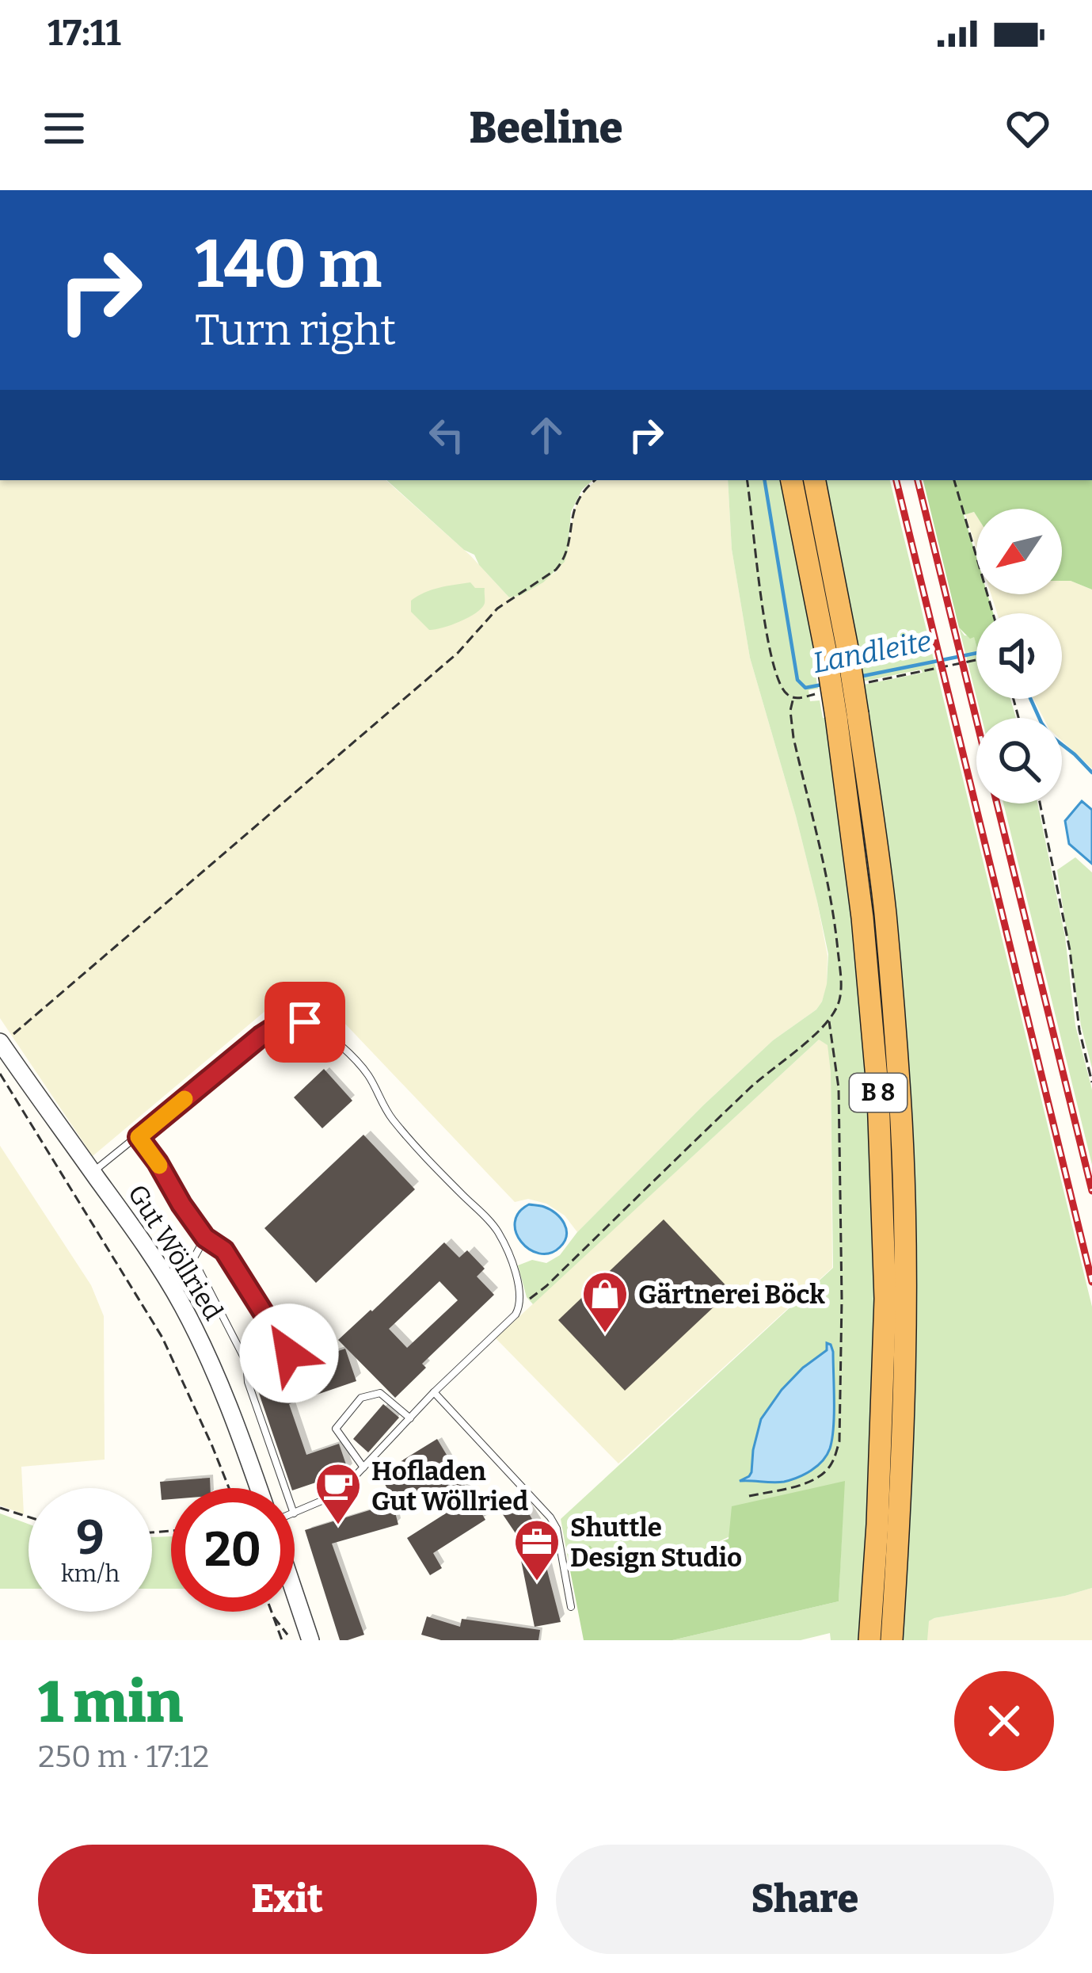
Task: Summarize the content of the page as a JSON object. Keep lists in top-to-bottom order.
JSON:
{
  "streets": {
    "highway": ["B 8"],
    "street": ["Gut Wöllried"]
  },
  "water": ["Landleite"],
  "places": {
    "shop": ["Gärtnerei Böck"],
    "cafe": ["Hofladen Gut Wöllried"],
    "office": ["Shuttle Design Studio"]
  },
  "north": "bottom left",
  "page": {
    "status": "17:11",
    "header": "Beeline",
    "turn": ["140 m", "Turn right"],
    "speed": "9 km/h",
    "limit": "20",
    "heading": ["1 min", "250 m · 17:12"],
    "buttons": ["Exit", "Share"]
  }
}
